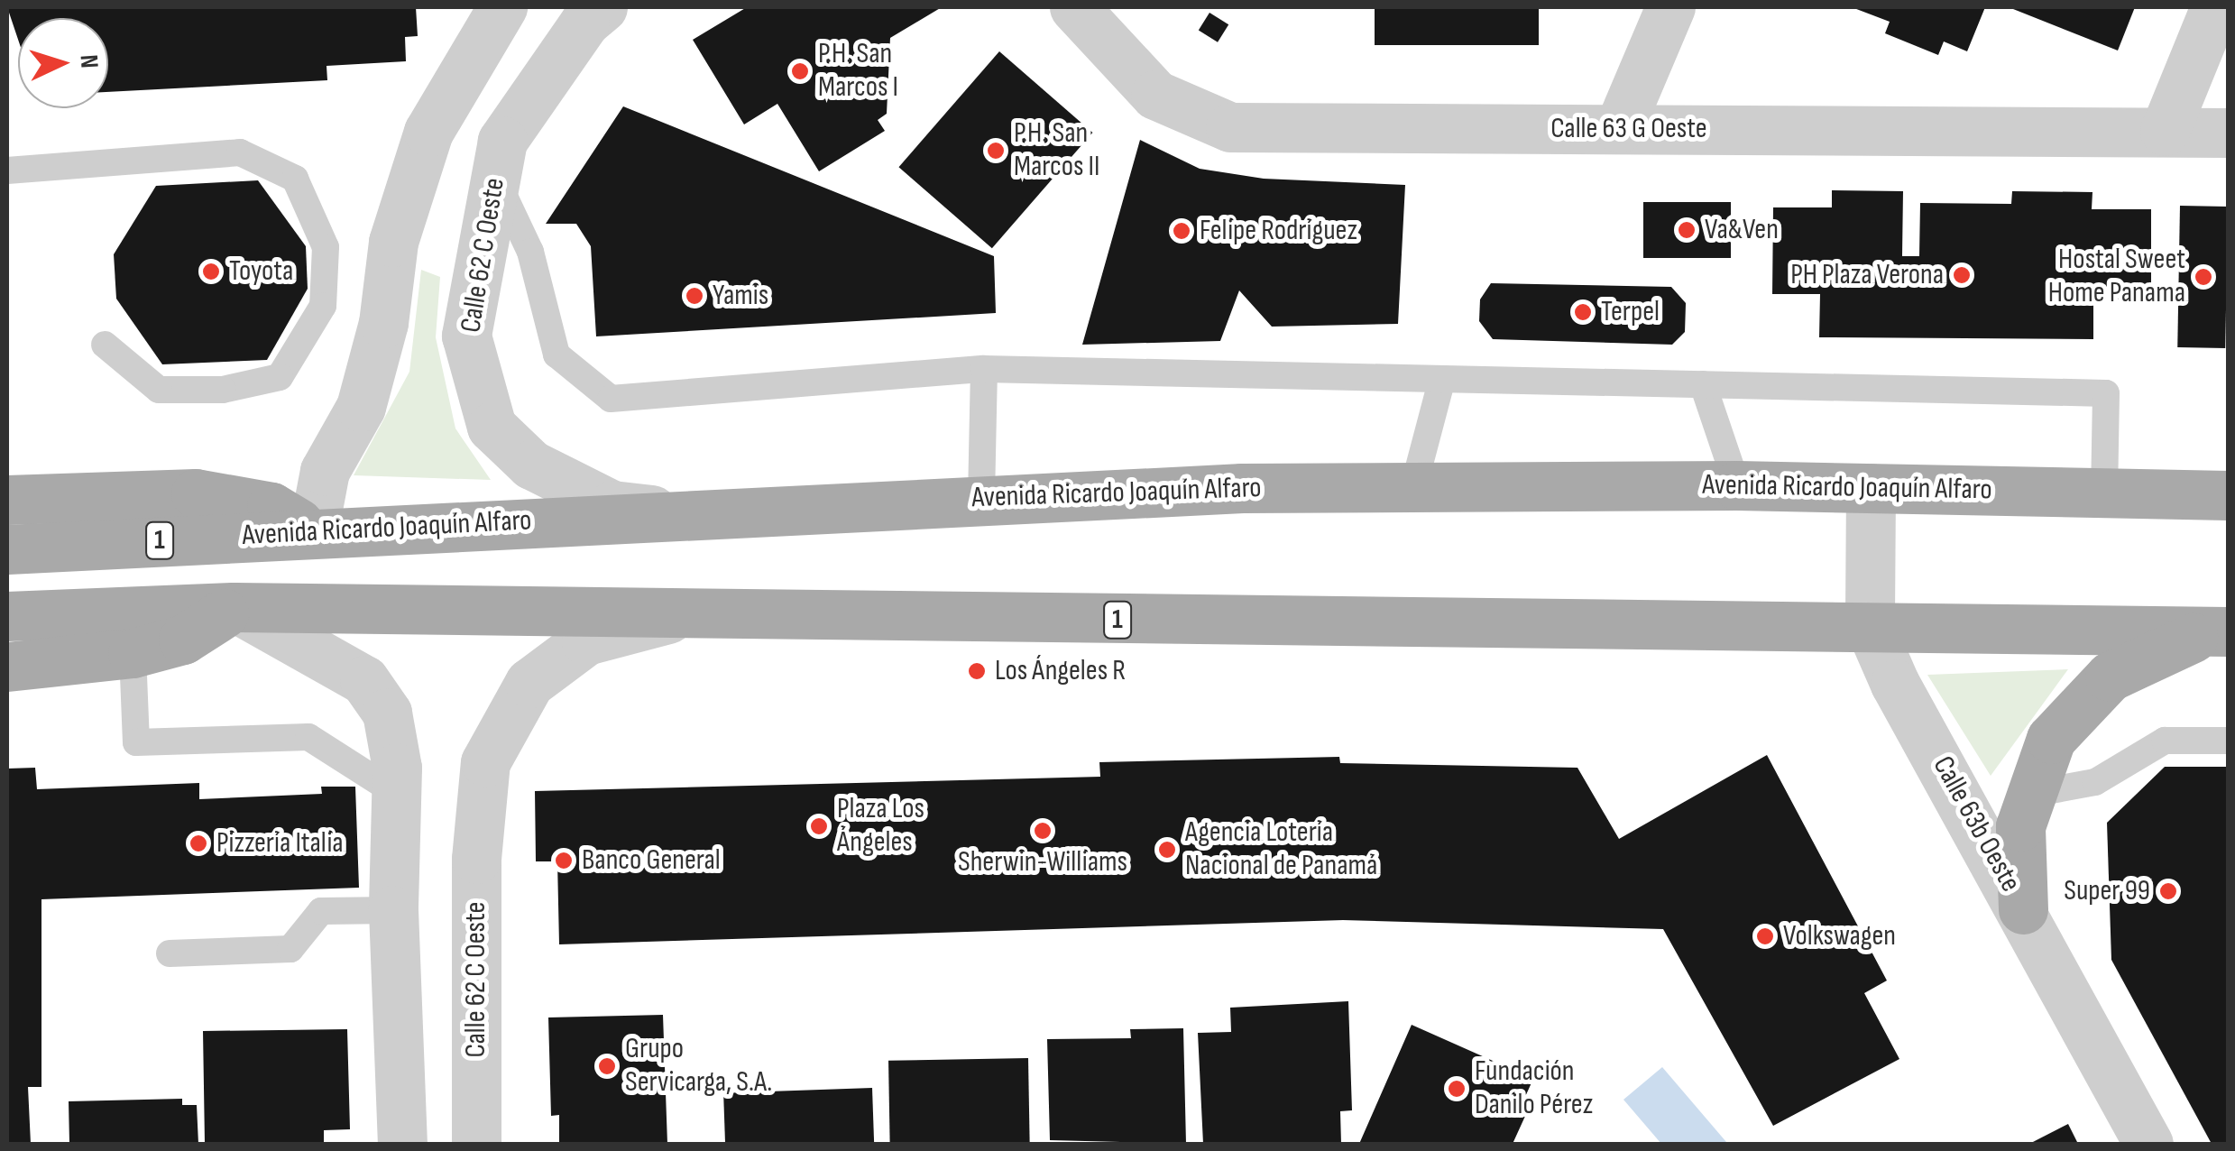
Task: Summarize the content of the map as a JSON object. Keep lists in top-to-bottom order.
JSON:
{
  "streets": {
    "main road": ["Avenida Ricardo Joaquín Alfaro", "1"],
    "street": ["Calle 63 G Oeste", "Calle 62 C Oeste", "Calle 63b Oeste"]
  },
  "crossings": [
    ["Calle 62 C Oeste", "Avenida Ricardo Joaquín Alfaro"],
    ["Calle 62 C Oeste", "1"],
    ["Avenida Ricardo Joaquín Alfaro", "Calle 63b Oeste"],
    ["1", "Calle 63b Oeste"]
  ],
  "places": [
    "P.H. San Marcos I",
    "P.H. San Marcos II",
    "Va&Ven",
    "Felipe Rodríguez",
    "Toyota",
    "PH Plaza Verona",
    "Hostal Sweet Home Panama",
    "Yamis",
    "Terpel",
    "Los Ángeles R",
    "Plaza Los Ángeles",
    "Sherwin-Williams",
    "Pizzería Italia",
    "Agencia Lotería Nacional de Panamá",
    "Banco General",
    "Super 99",
    "Volkswagen",
    "Grupo Servicarga, S.A.",
    "Fundación Danilo Pérez"
  ],
  "north": "right"
}
